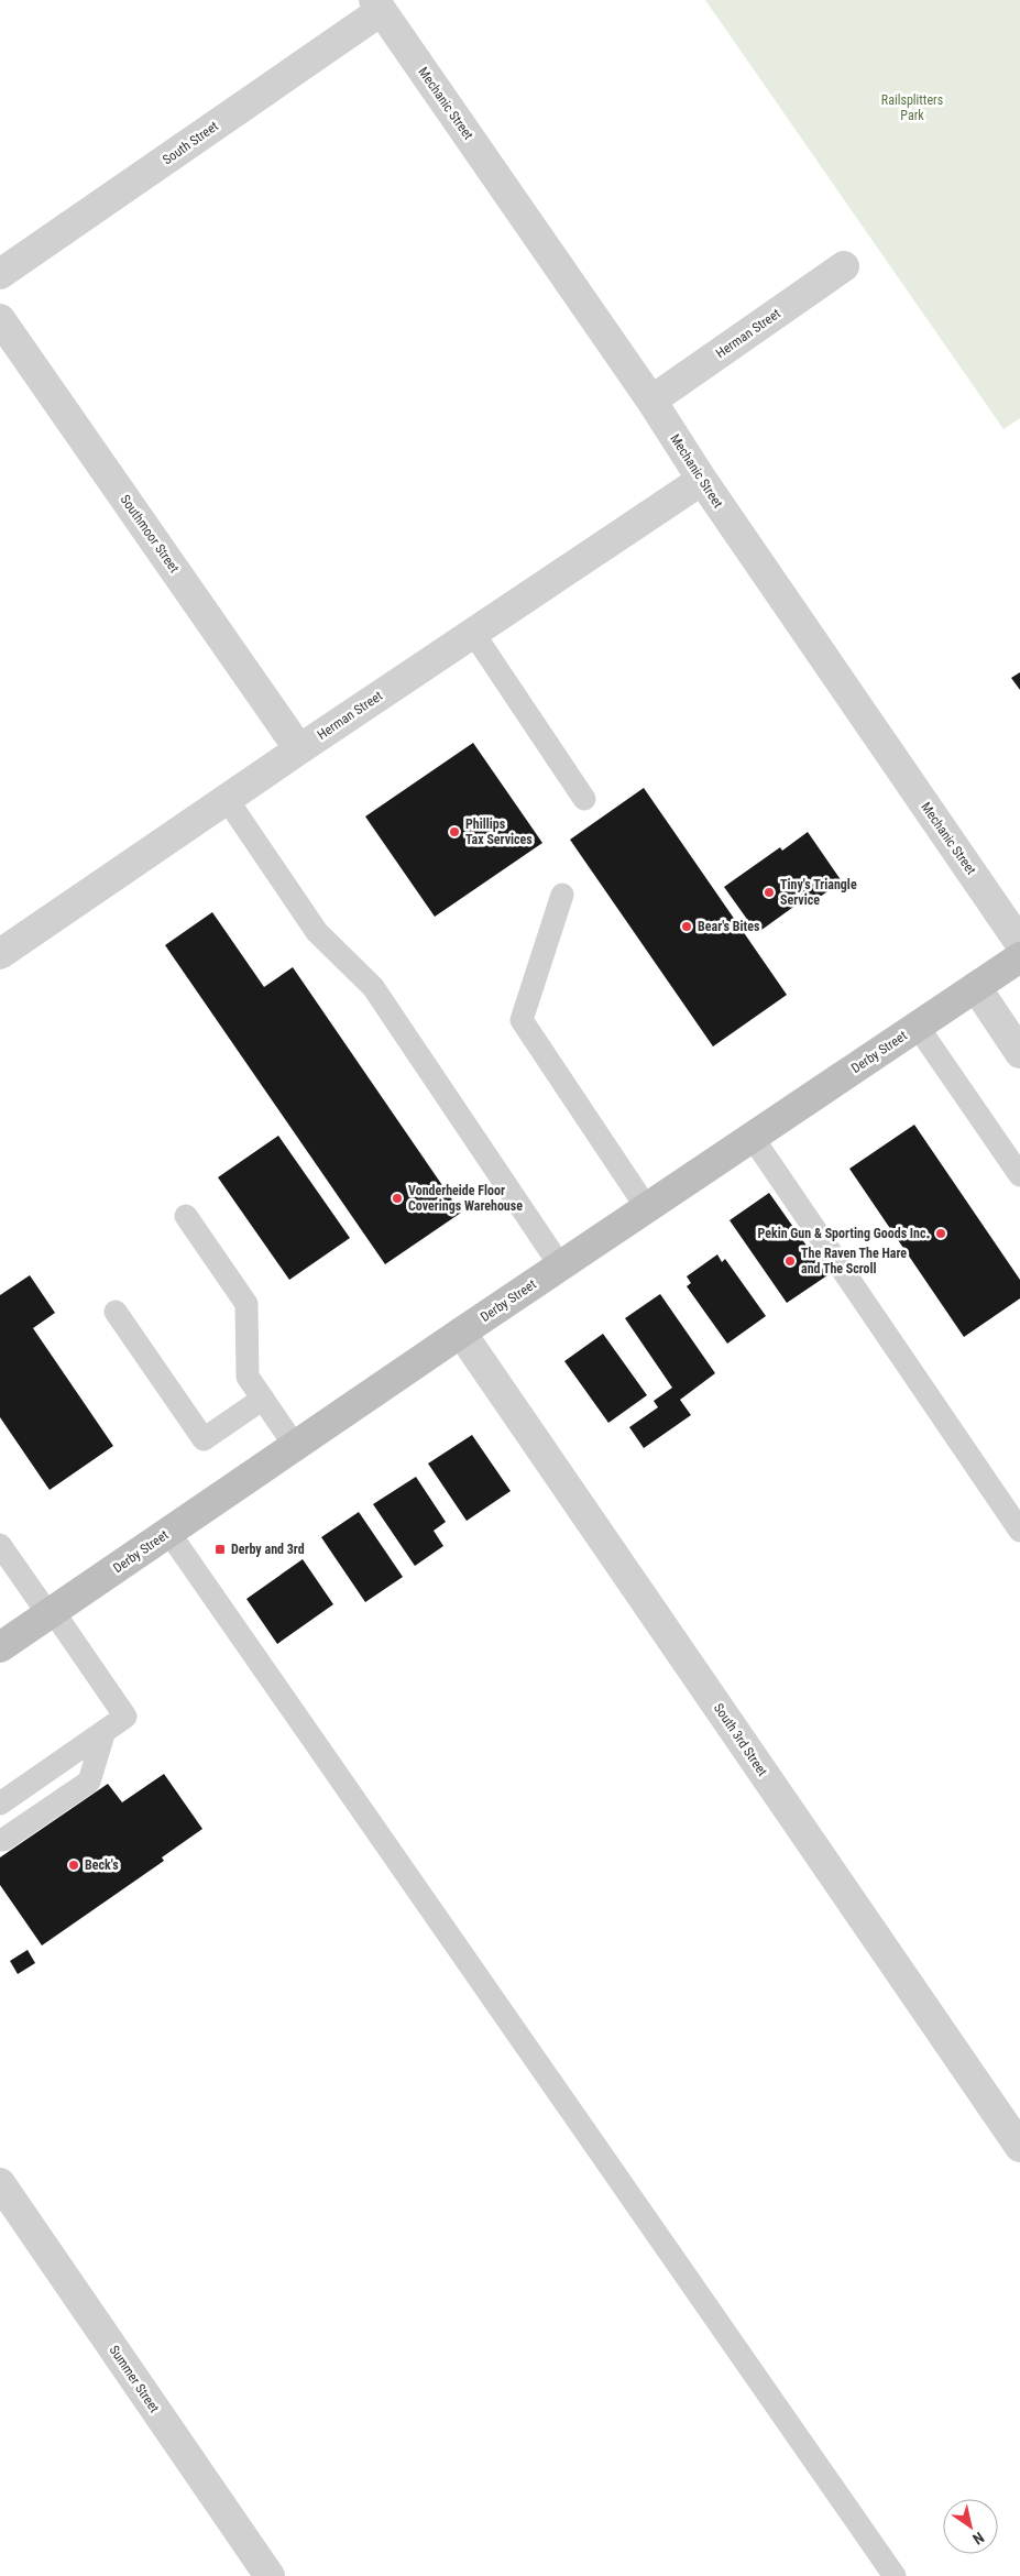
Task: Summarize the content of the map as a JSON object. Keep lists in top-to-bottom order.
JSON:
{
  "streets": {
    "main road": ["Derby Street"],
    "street": [
      "Mechanic Street",
      "South Street",
      "Herman Street",
      "Southmoor Street",
      "South 3rd Street",
      "Summer Street"
    ]
  },
  "crossings": [
    ["Mechanic Street", "South Street"],
    ["Mechanic Street", "Herman Street"],
    ["Herman Street", "Southmoor Street"],
    ["Derby Street", "South 3rd Street"]
  ],
  "parks": ["Railsplitters Park"],
  "places": {
    "other": [
      "Phillips Tax Services",
      "Tiny's Triangle Service",
      "Bear's Bites",
      "Vonderheide Floor Coverings Warehouse",
      "Pekin Gun & Sporting Goods Inc.",
      "The Raven The Hare and The Scroll",
      "Beck's"
    ],
    "transit": ["Derby and 3rd"]
  },
  "north": "bottom right"
}
